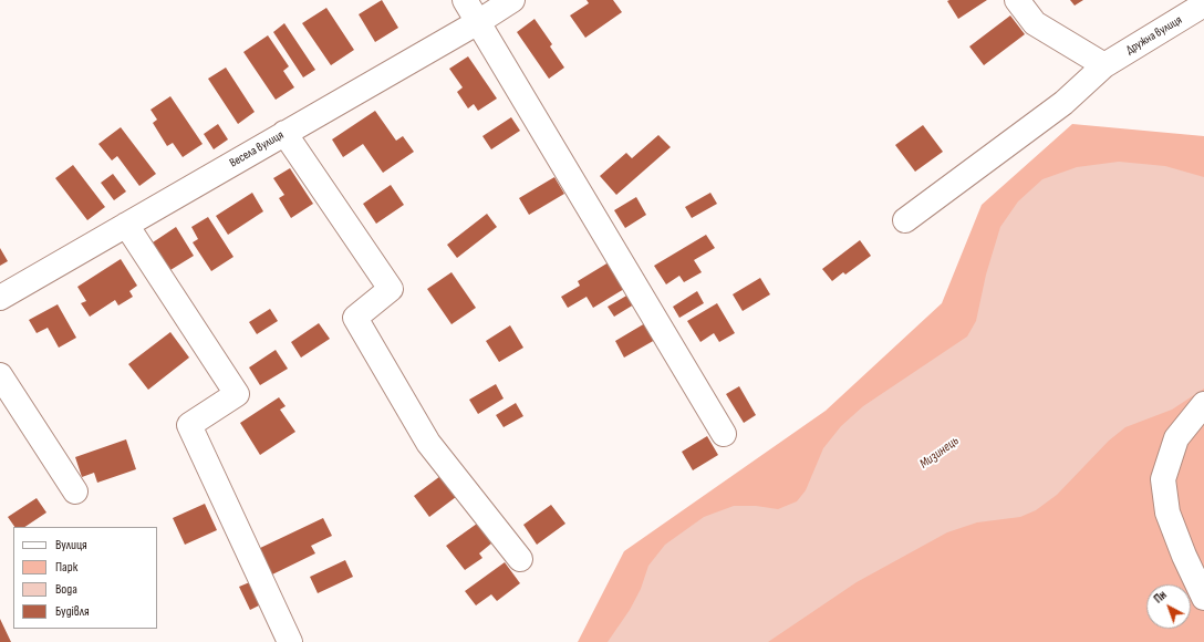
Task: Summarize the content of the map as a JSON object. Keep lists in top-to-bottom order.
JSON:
{
  "streets": {
    "street": ["Дружна вулиця", "Весела вулиця"]
  },
  "water": ["Мизинець"],
  "legend": [
    "Вулиця",
    "Парк",
    "Вода",
    "Будівля"
  ],
  "north": "top left"
}
